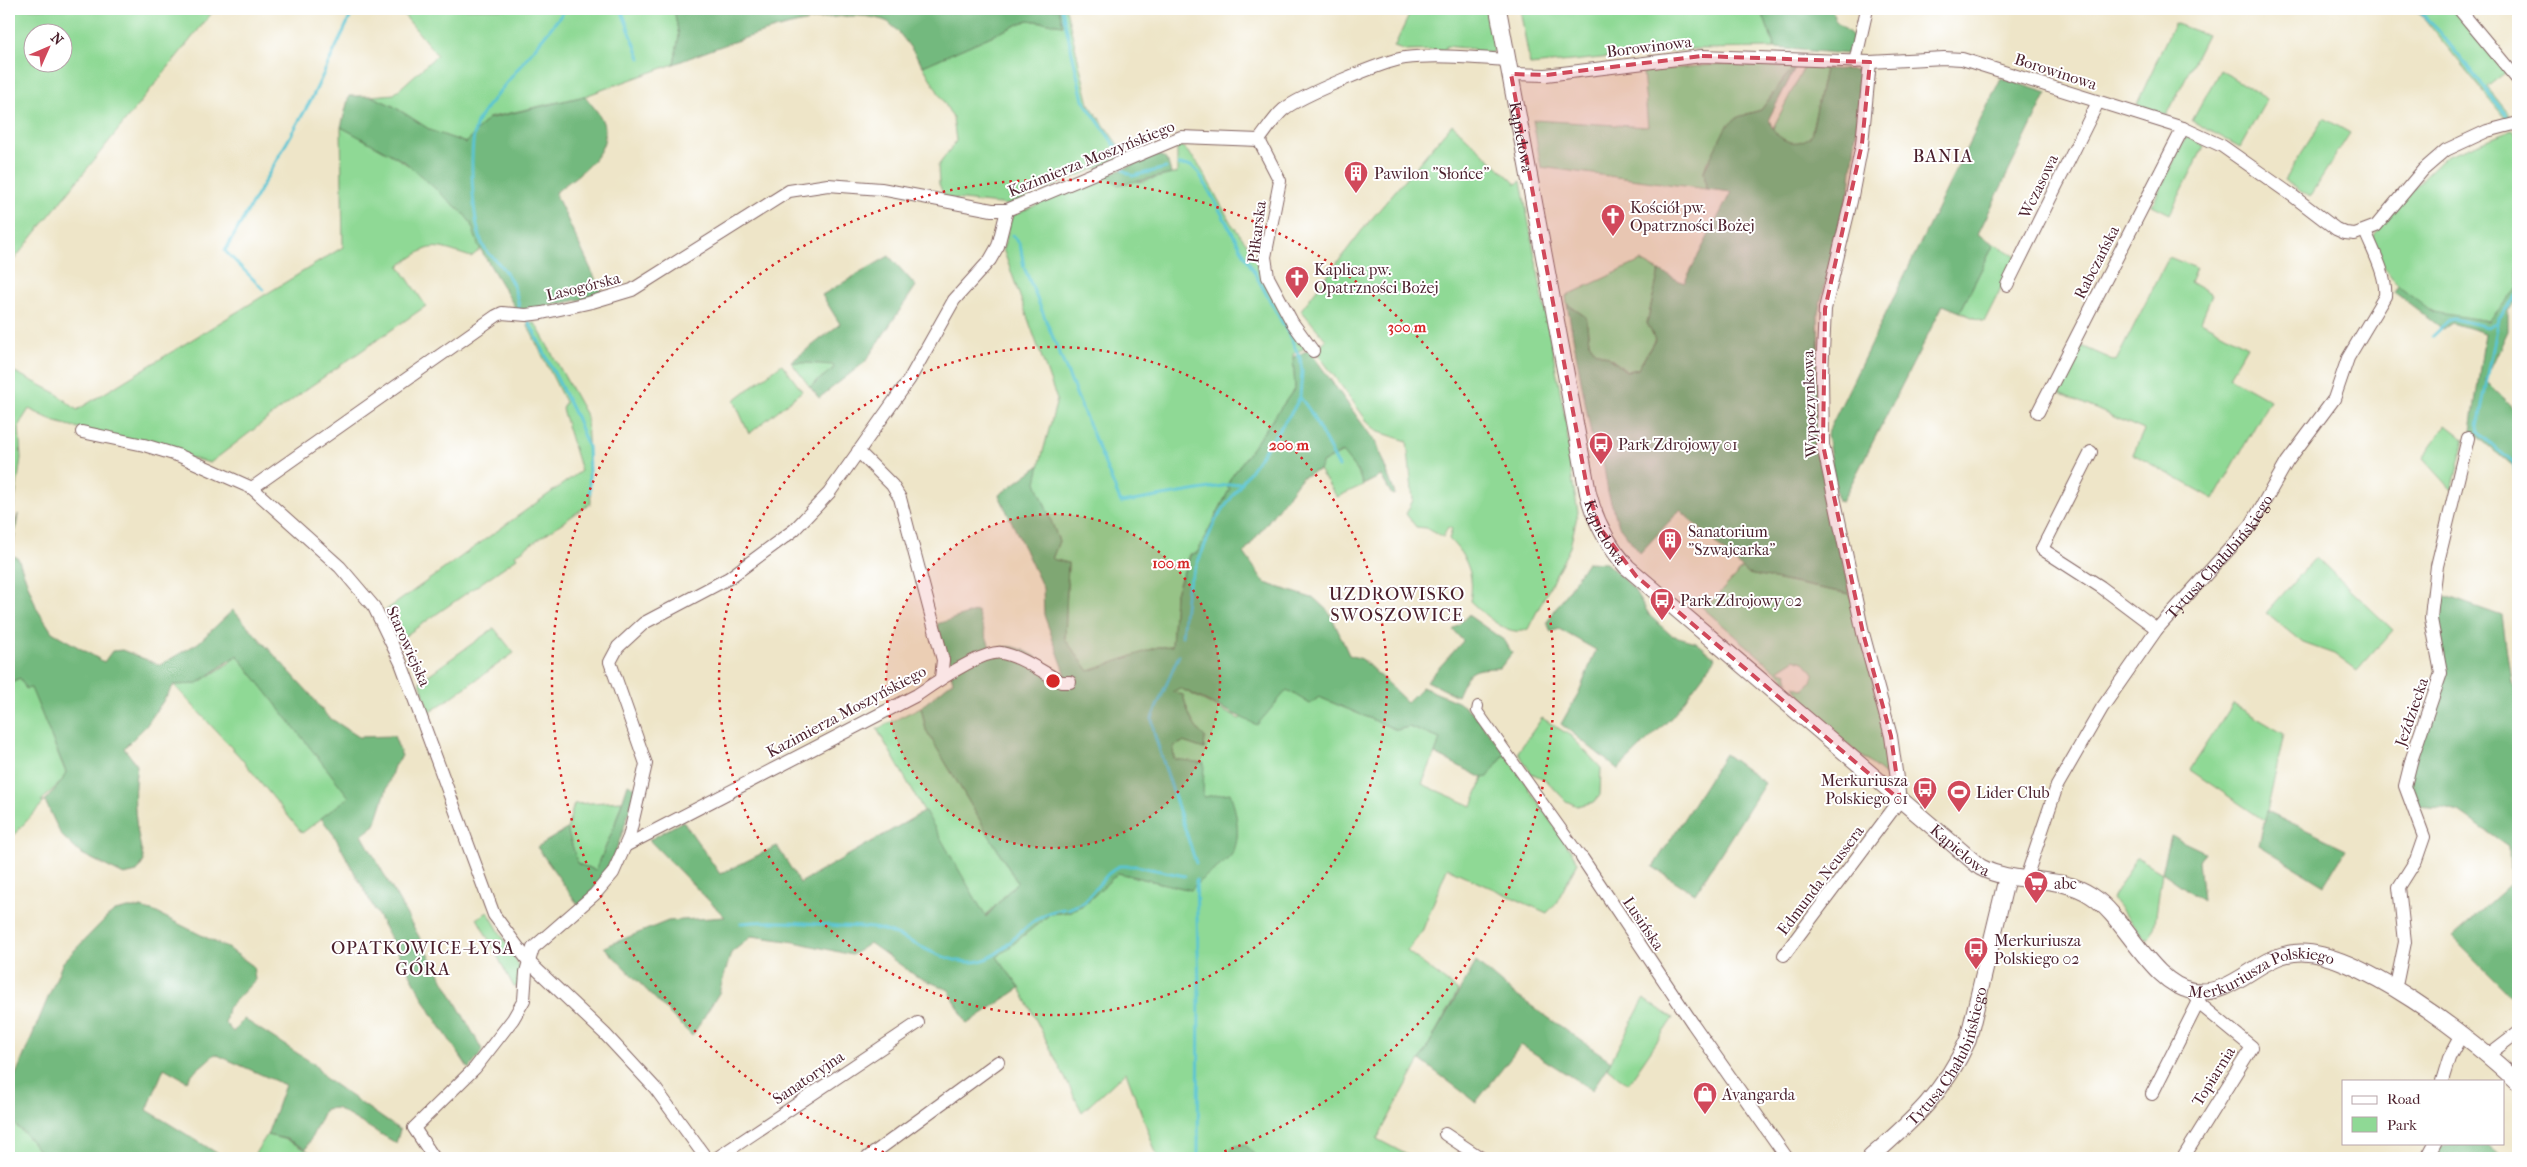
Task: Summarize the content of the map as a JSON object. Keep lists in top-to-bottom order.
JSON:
{
  "streets": {
    "street": [
      "Borowinowa",
      "Kąpielowa",
      "Kazimierza Moszyńskiego",
      "Wczasowa",
      "Piłkarska",
      "Rabczańska",
      "Lasogórska",
      "Wypoczynkowa",
      "Tytusa Chałubińskiego",
      "Starowiejska",
      "Jeździecka",
      "Edmunda Neussera",
      "Lusińska",
      "Merkuriusza Polskiego",
      "Topiarnia",
      "Sanatoryjna"
    ]
  },
  "crossings": [
    ["Borowinowa", "Kąpielowa"],
    ["Borowinowa", "Wczasowa"],
    ["Borowinowa", "Rabczańska"],
    ["Borowinowa", "Wypoczynkowa"],
    ["Borowinowa", "Tytusa Chałubińskiego"],
    ["Kąpielowa", "Wypoczynkowa"],
    ["Kąpielowa", "Tytusa Chałubińskiego"],
    ["Kąpielowa", "Edmunda Neussera"],
    ["Kąpielowa", "Merkuriusza Polskiego"],
    ["Kazimierza Moszyńskiego", "Piłkarska"],
    ["Kazimierza Moszyńskiego", "Lasogórska"],
    ["Kazimierza Moszyńskiego", "Starowiejska"],
    ["Lasogórska", "Starowiejska"],
    ["Wypoczynkowa", "Edmunda Neussera"],
    ["Tytusa Chałubińskiego", "Merkuriusza Polskiego"],
    ["Jeździecka", "Merkuriusza Polskiego"],
    ["Merkuriusza Polskiego", "Topiarnia"]
  ],
  "districts": ["BANIA", "UZDROWISKO SWOSZOWICE", "OPATKOWICE-ŁYSA GÓRA"],
  "places": {
    "building": ["Pawilon \"Słońce\"", "Sanatorium \"Szwajcarka\""],
    "church": ["Kościół pw. Opatrzności Bożej", "Kaplica pw. Opatrzności Bożej"],
    "bus stop": [
      "Park Zdrojowy 01",
      "Park Zdrojowy 02",
      "Merkuriusza Polskiego 01",
      "Merkuriusza Polskiego 02"
    ],
    "sports": ["Lider Club"],
    "supermarket": ["abc"],
    "shop": ["Avangarda"]
  },
  "legend": ["Road", "Park"],
  "north": "top right",
  "rings": ["300 m", "200 m", "100 m"]
}
